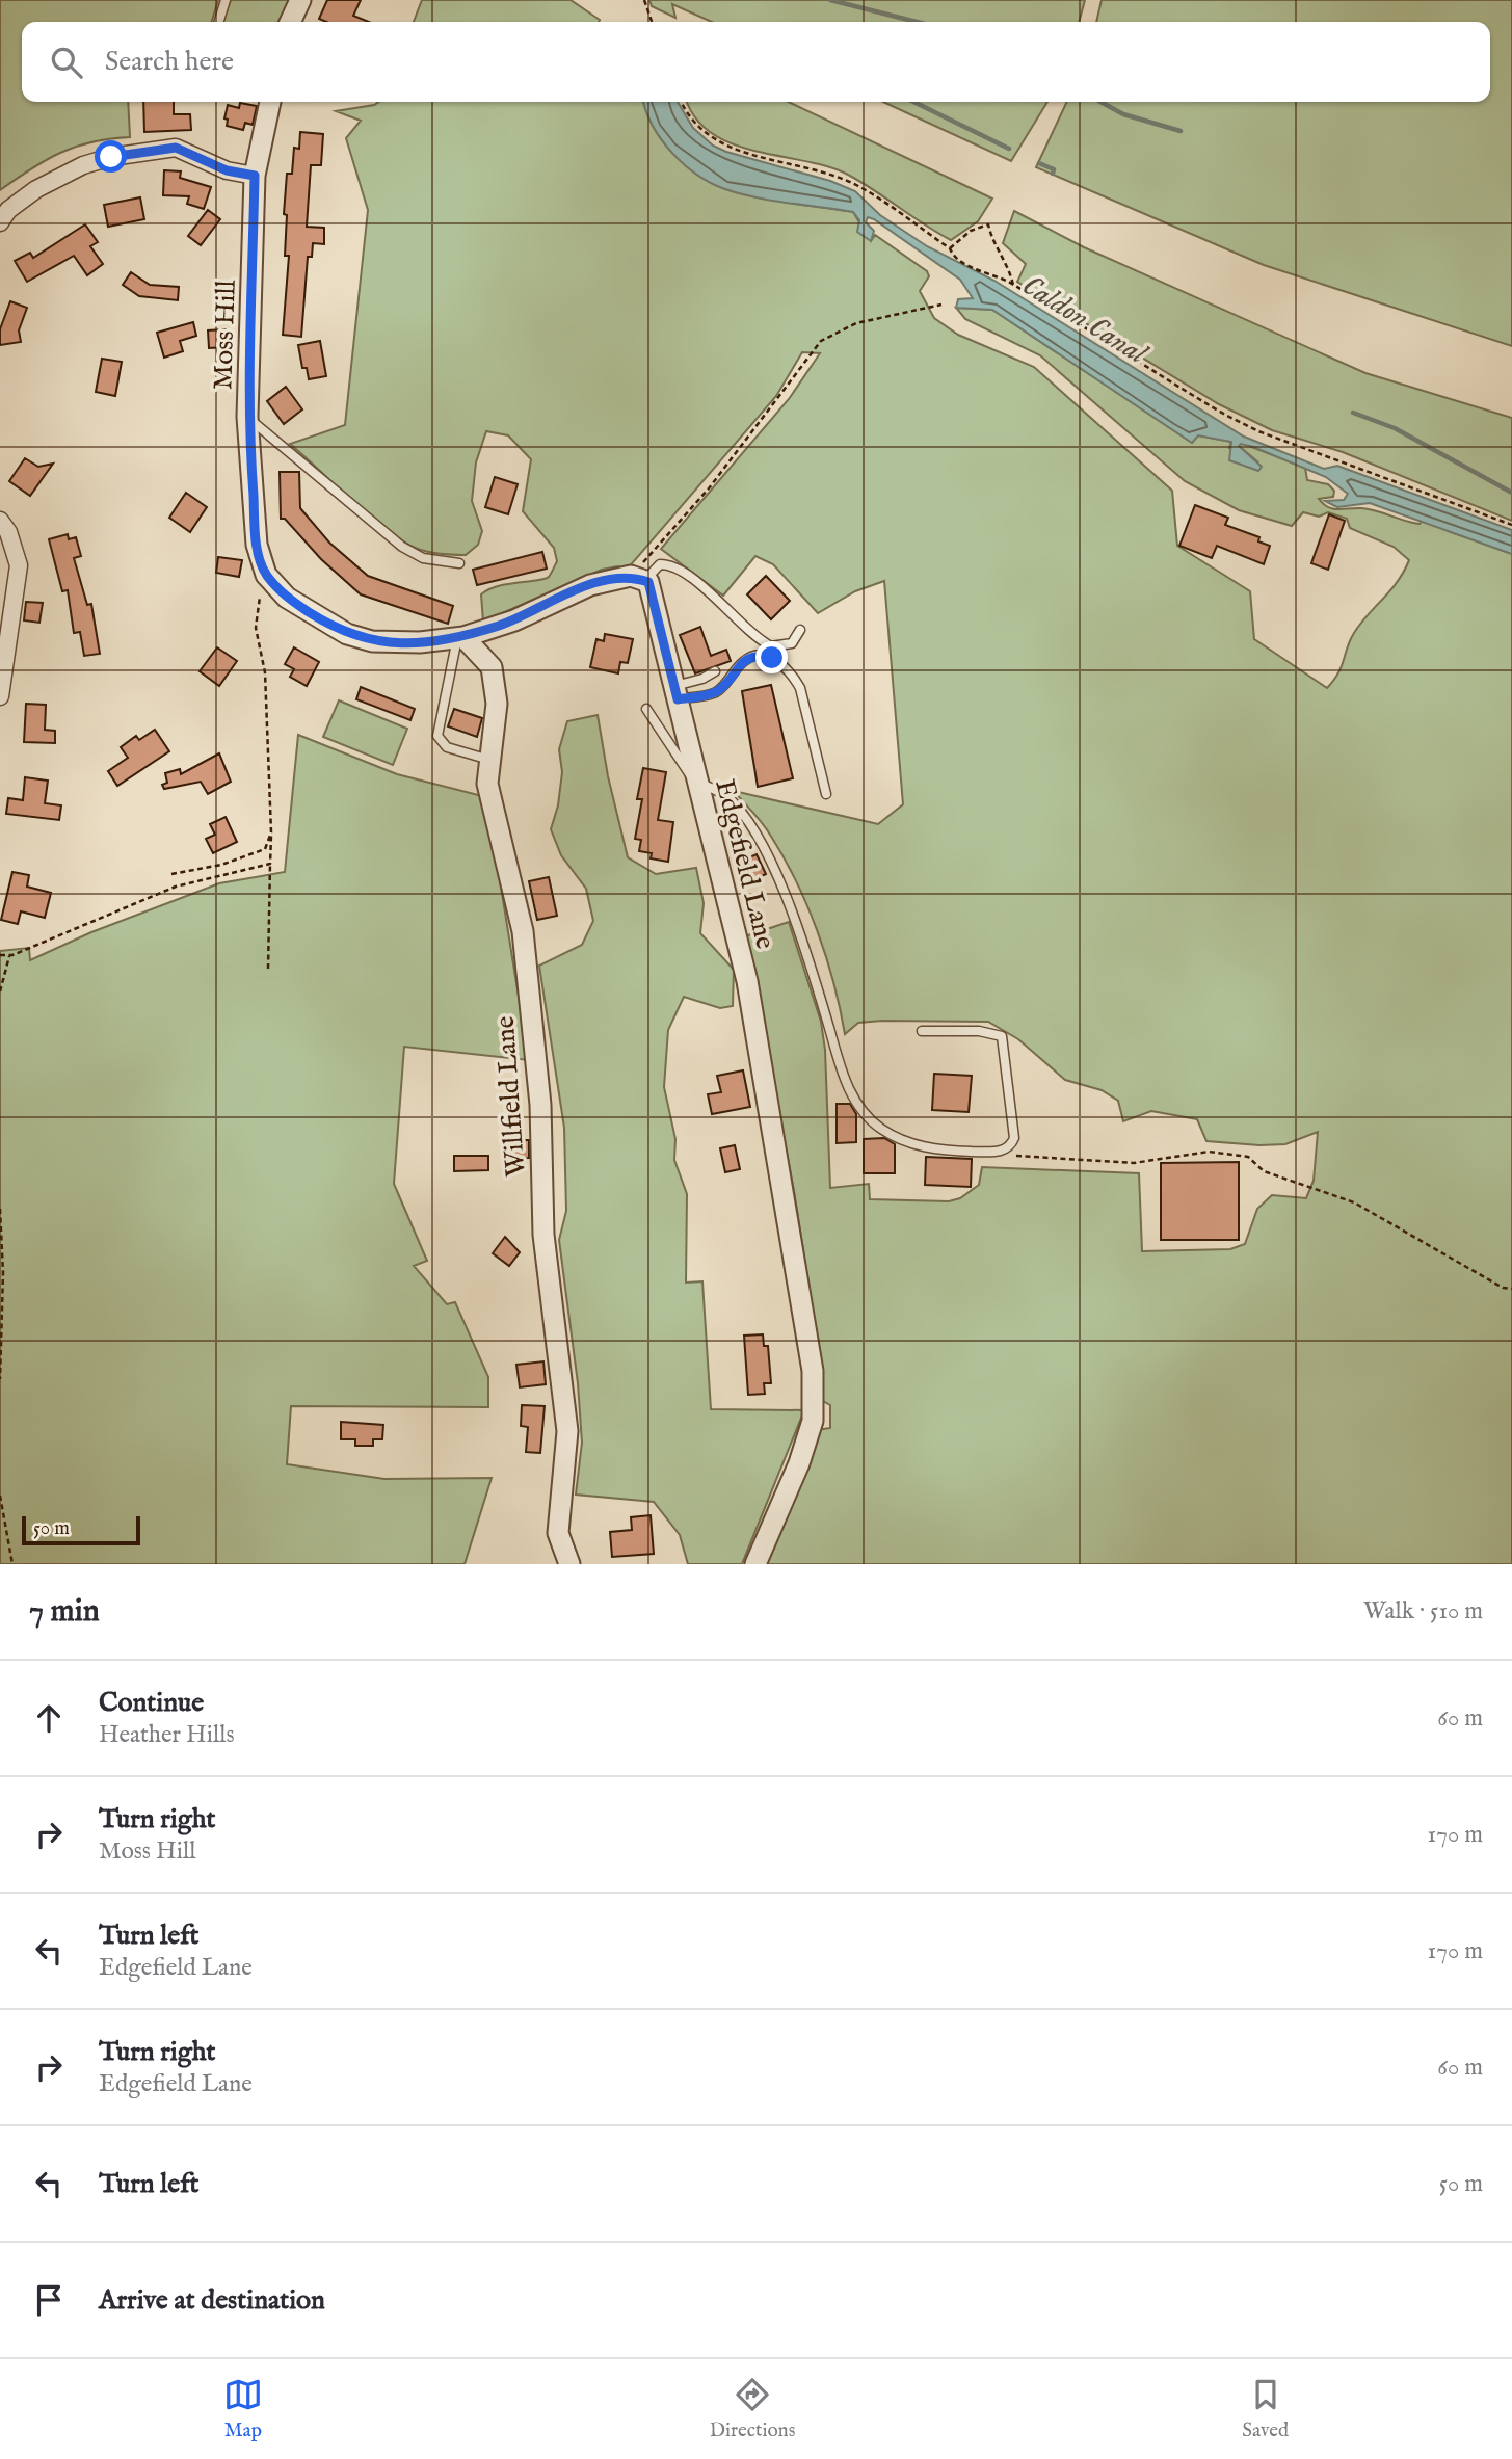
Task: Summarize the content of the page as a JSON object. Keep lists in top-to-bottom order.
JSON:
{
  "streets": {
    "street": ["Moss Hill", "Edgefield Lane", "Willfield Lane"]
  },
  "water": ["Caldon Canal"],
  "scale_bar": "50 m",
  "page": {
    "search": "Search here",
    "scale": "50 m",
    "heading": ["7 min", "Walk · 510 m"],
    "list": [
      ["Continue", "Heather Hills", "60 m"],
      ["Turn right", "Moss Hill", "170 m"],
      ["Turn left", "Edgefield Lane", "170 m"],
      ["Turn right", "Edgefield Lane", "60 m"],
      ["Turn left", "50 m"],
      "Arrive at destination"
    ],
    "nav": ["Map", "Directions", "Saved"]
  }
}
